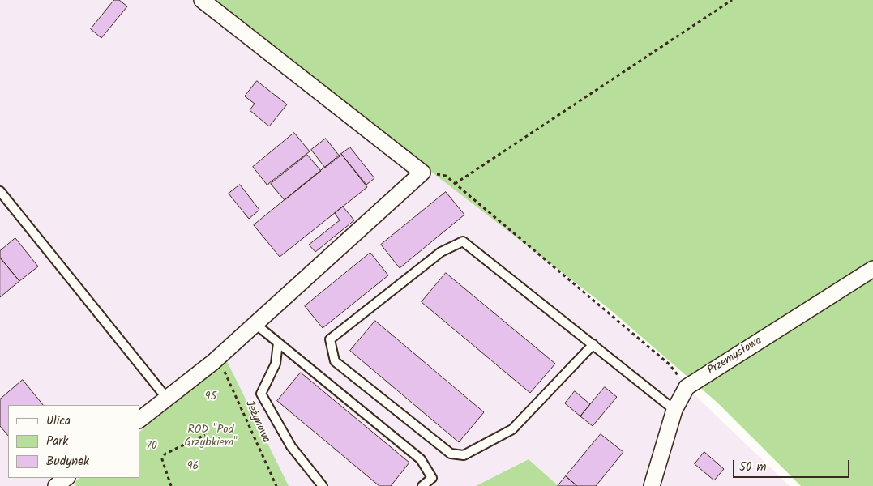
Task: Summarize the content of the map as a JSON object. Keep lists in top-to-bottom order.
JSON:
{
  "streets": {
    "street": ["Przemysłowa"],
    "path": ["Jeżynowa"]
  },
  "parks": [
    "95",
    "ROD \"Pod Grzybkiem\"",
    "70",
    "96"
  ],
  "legend": ["Ulica", "Park", "Budynek"],
  "scale_bar": "50 m"
}
